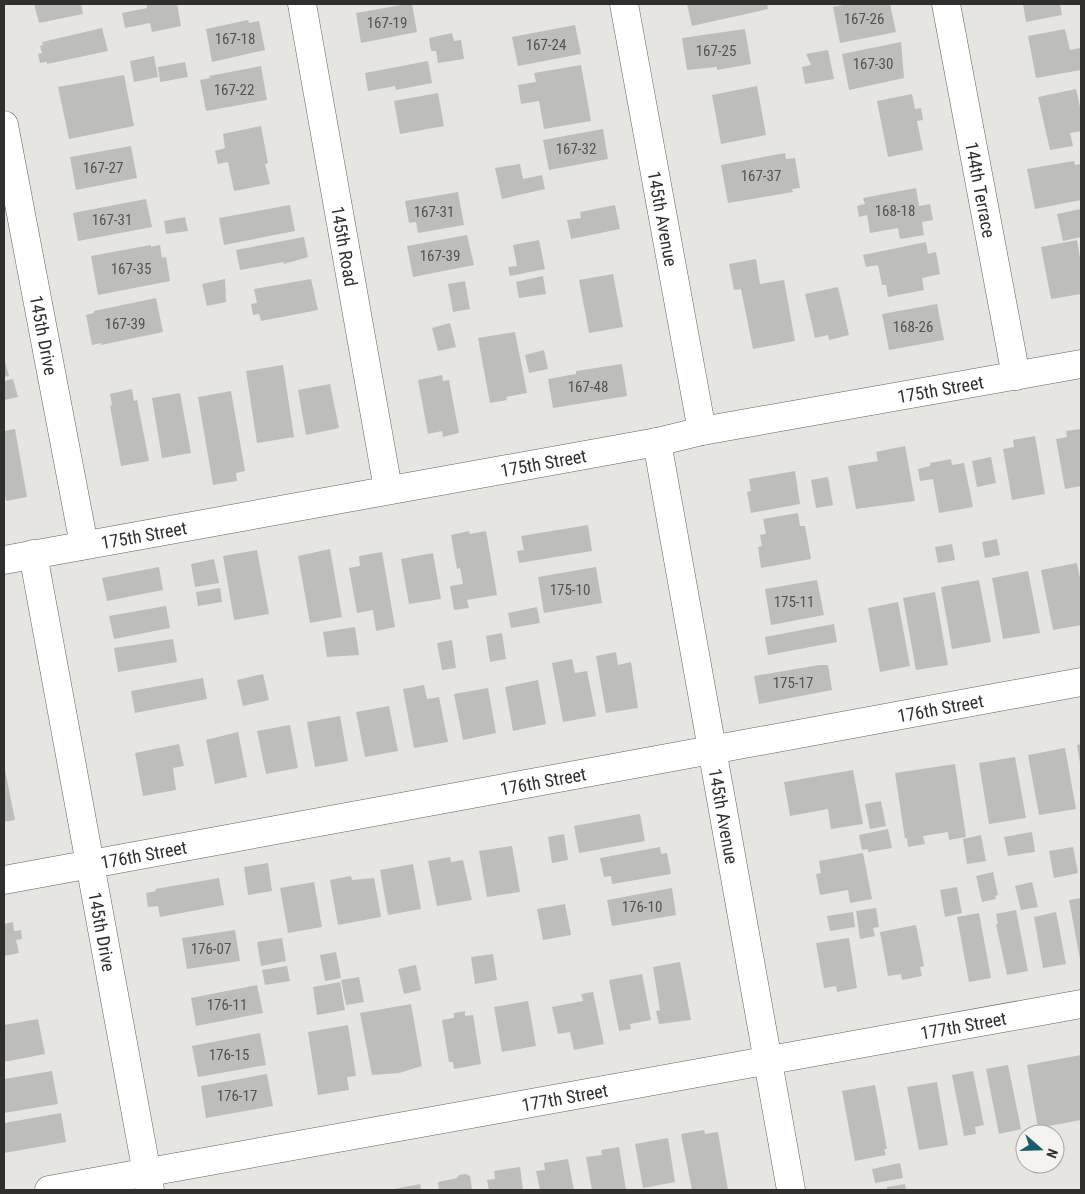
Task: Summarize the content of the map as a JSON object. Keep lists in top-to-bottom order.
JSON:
{
  "streets": {
    "street": [
      "144th Terrace",
      "145th Avenue",
      "145th Road",
      "145th Drive",
      "175th Street",
      "176th Street",
      "177th Street"
    ]
  },
  "crossings": [
    ["144th Terrace", "175th Street"],
    ["145th Avenue", "175th Street"],
    ["145th Avenue", "176th Street"],
    ["145th Avenue", "177th Street"],
    ["145th Road", "175th Street"],
    ["145th Drive", "175th Street"],
    ["145th Drive", "176th Street"],
    ["145th Drive", "177th Street"]
  ],
  "house_numbers": [
    "167-26",
    "167-19",
    "167-18",
    "167-24",
    "167-25",
    "167-30",
    "167-22",
    "167-32",
    "167-27",
    "167-37",
    "168-18",
    "167-31",
    "167-31",
    "167-39",
    "167-35",
    "167-39",
    "168-26",
    "167-48",
    "175-10",
    "175-11",
    "175-17",
    "176-10",
    "176-07",
    "176-11",
    "176-15",
    "176-17"
  ],
  "north": "right"
}
